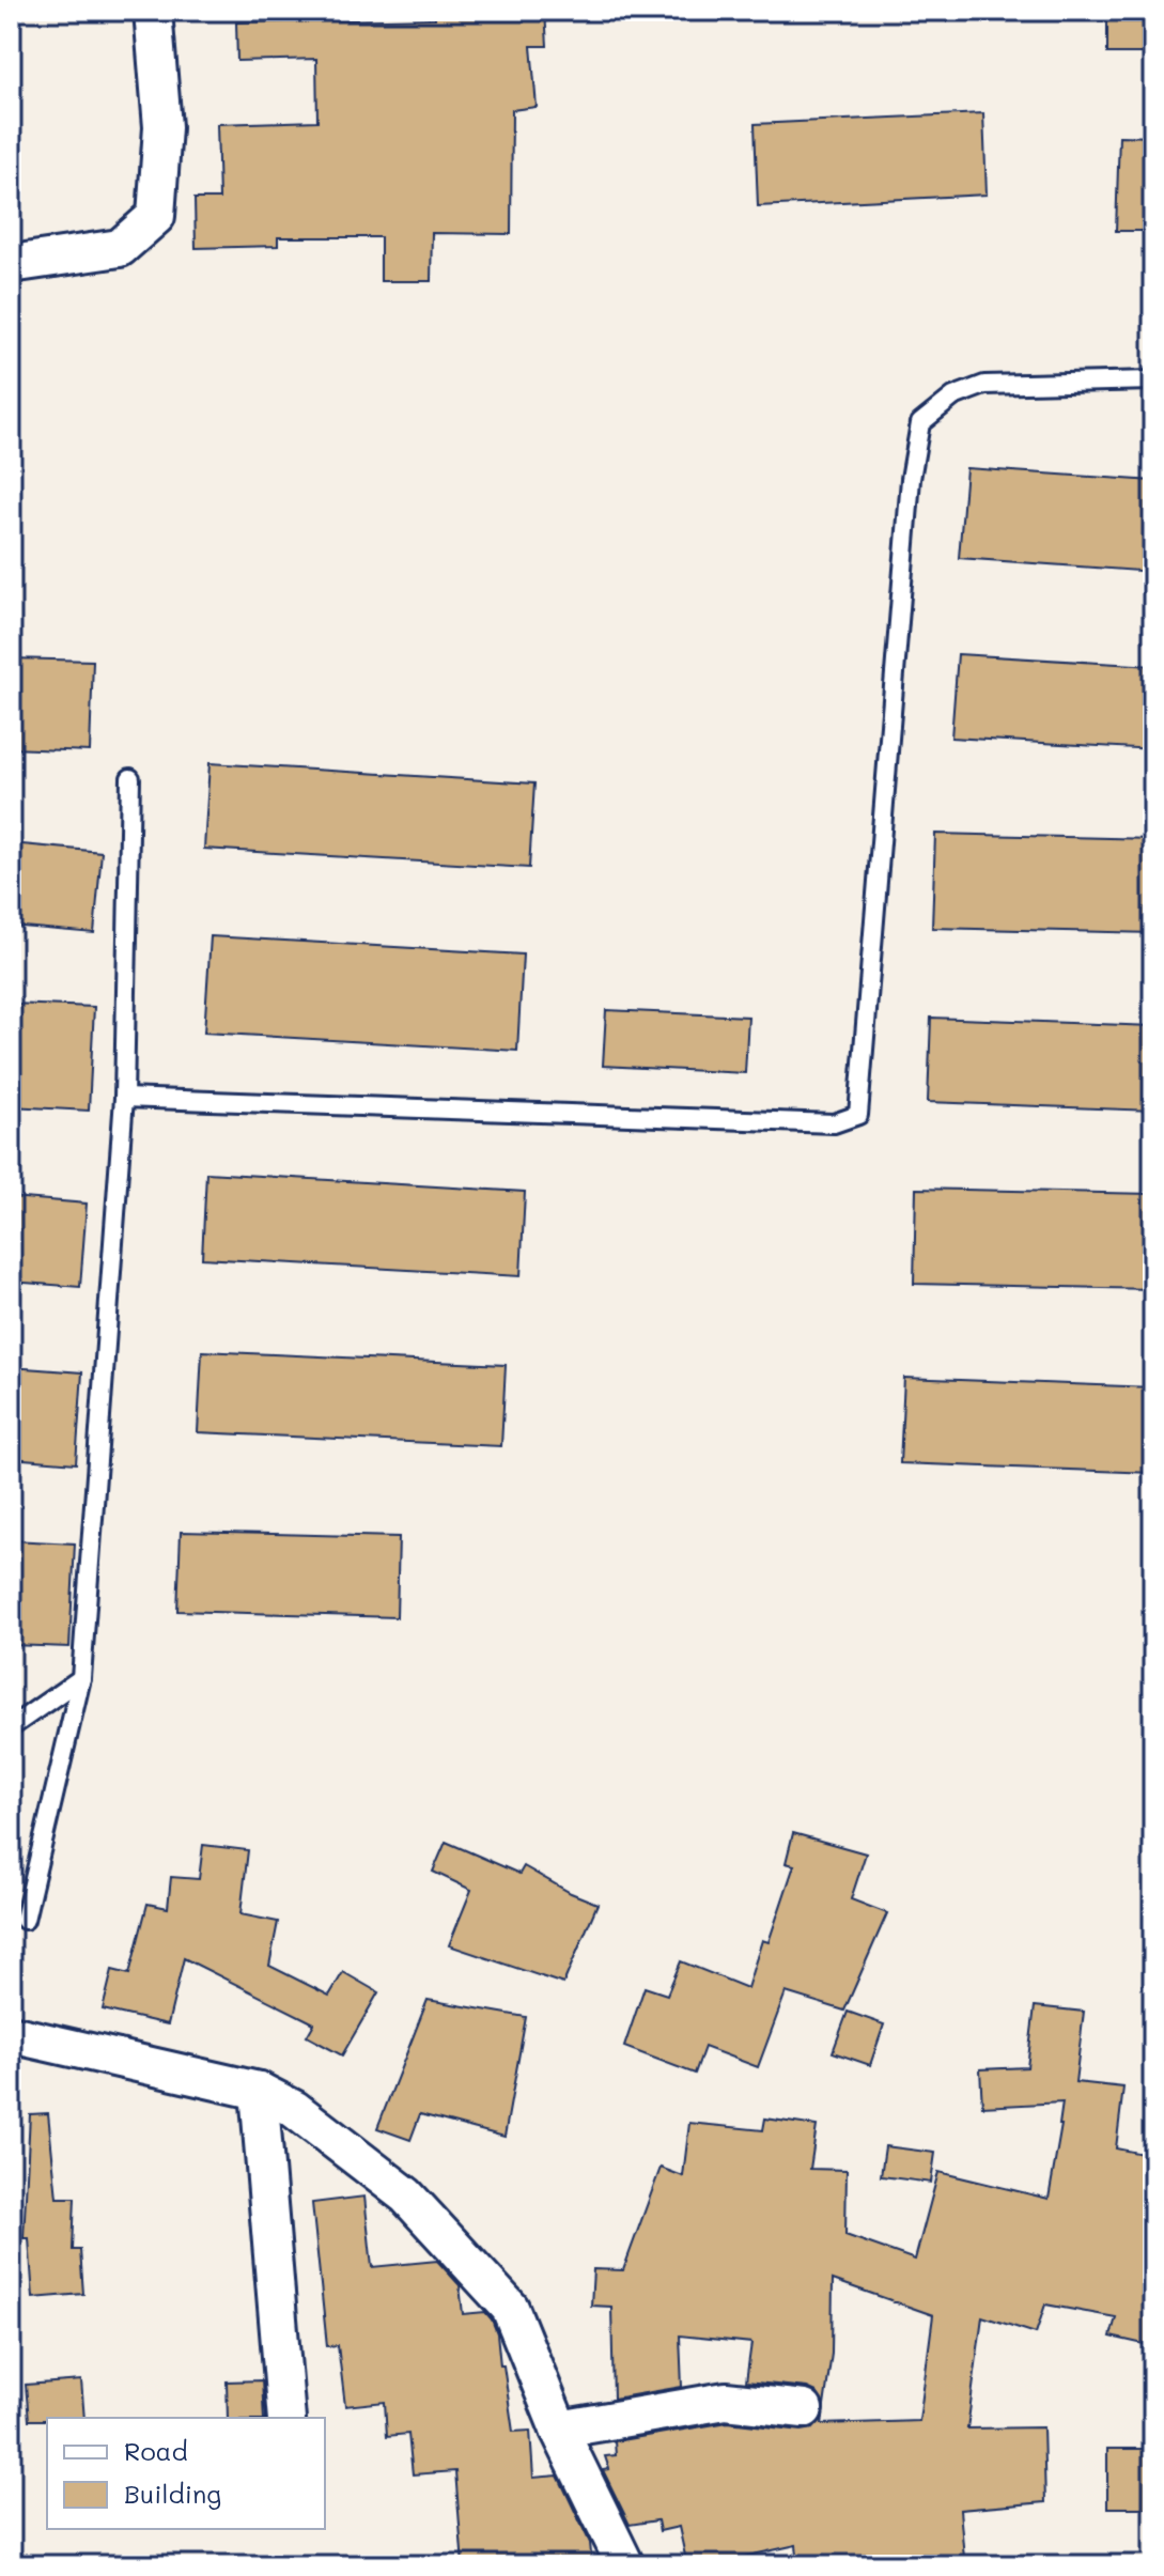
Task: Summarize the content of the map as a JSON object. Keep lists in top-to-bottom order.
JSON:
{
  "legend": ["Road", "Building"]
}
